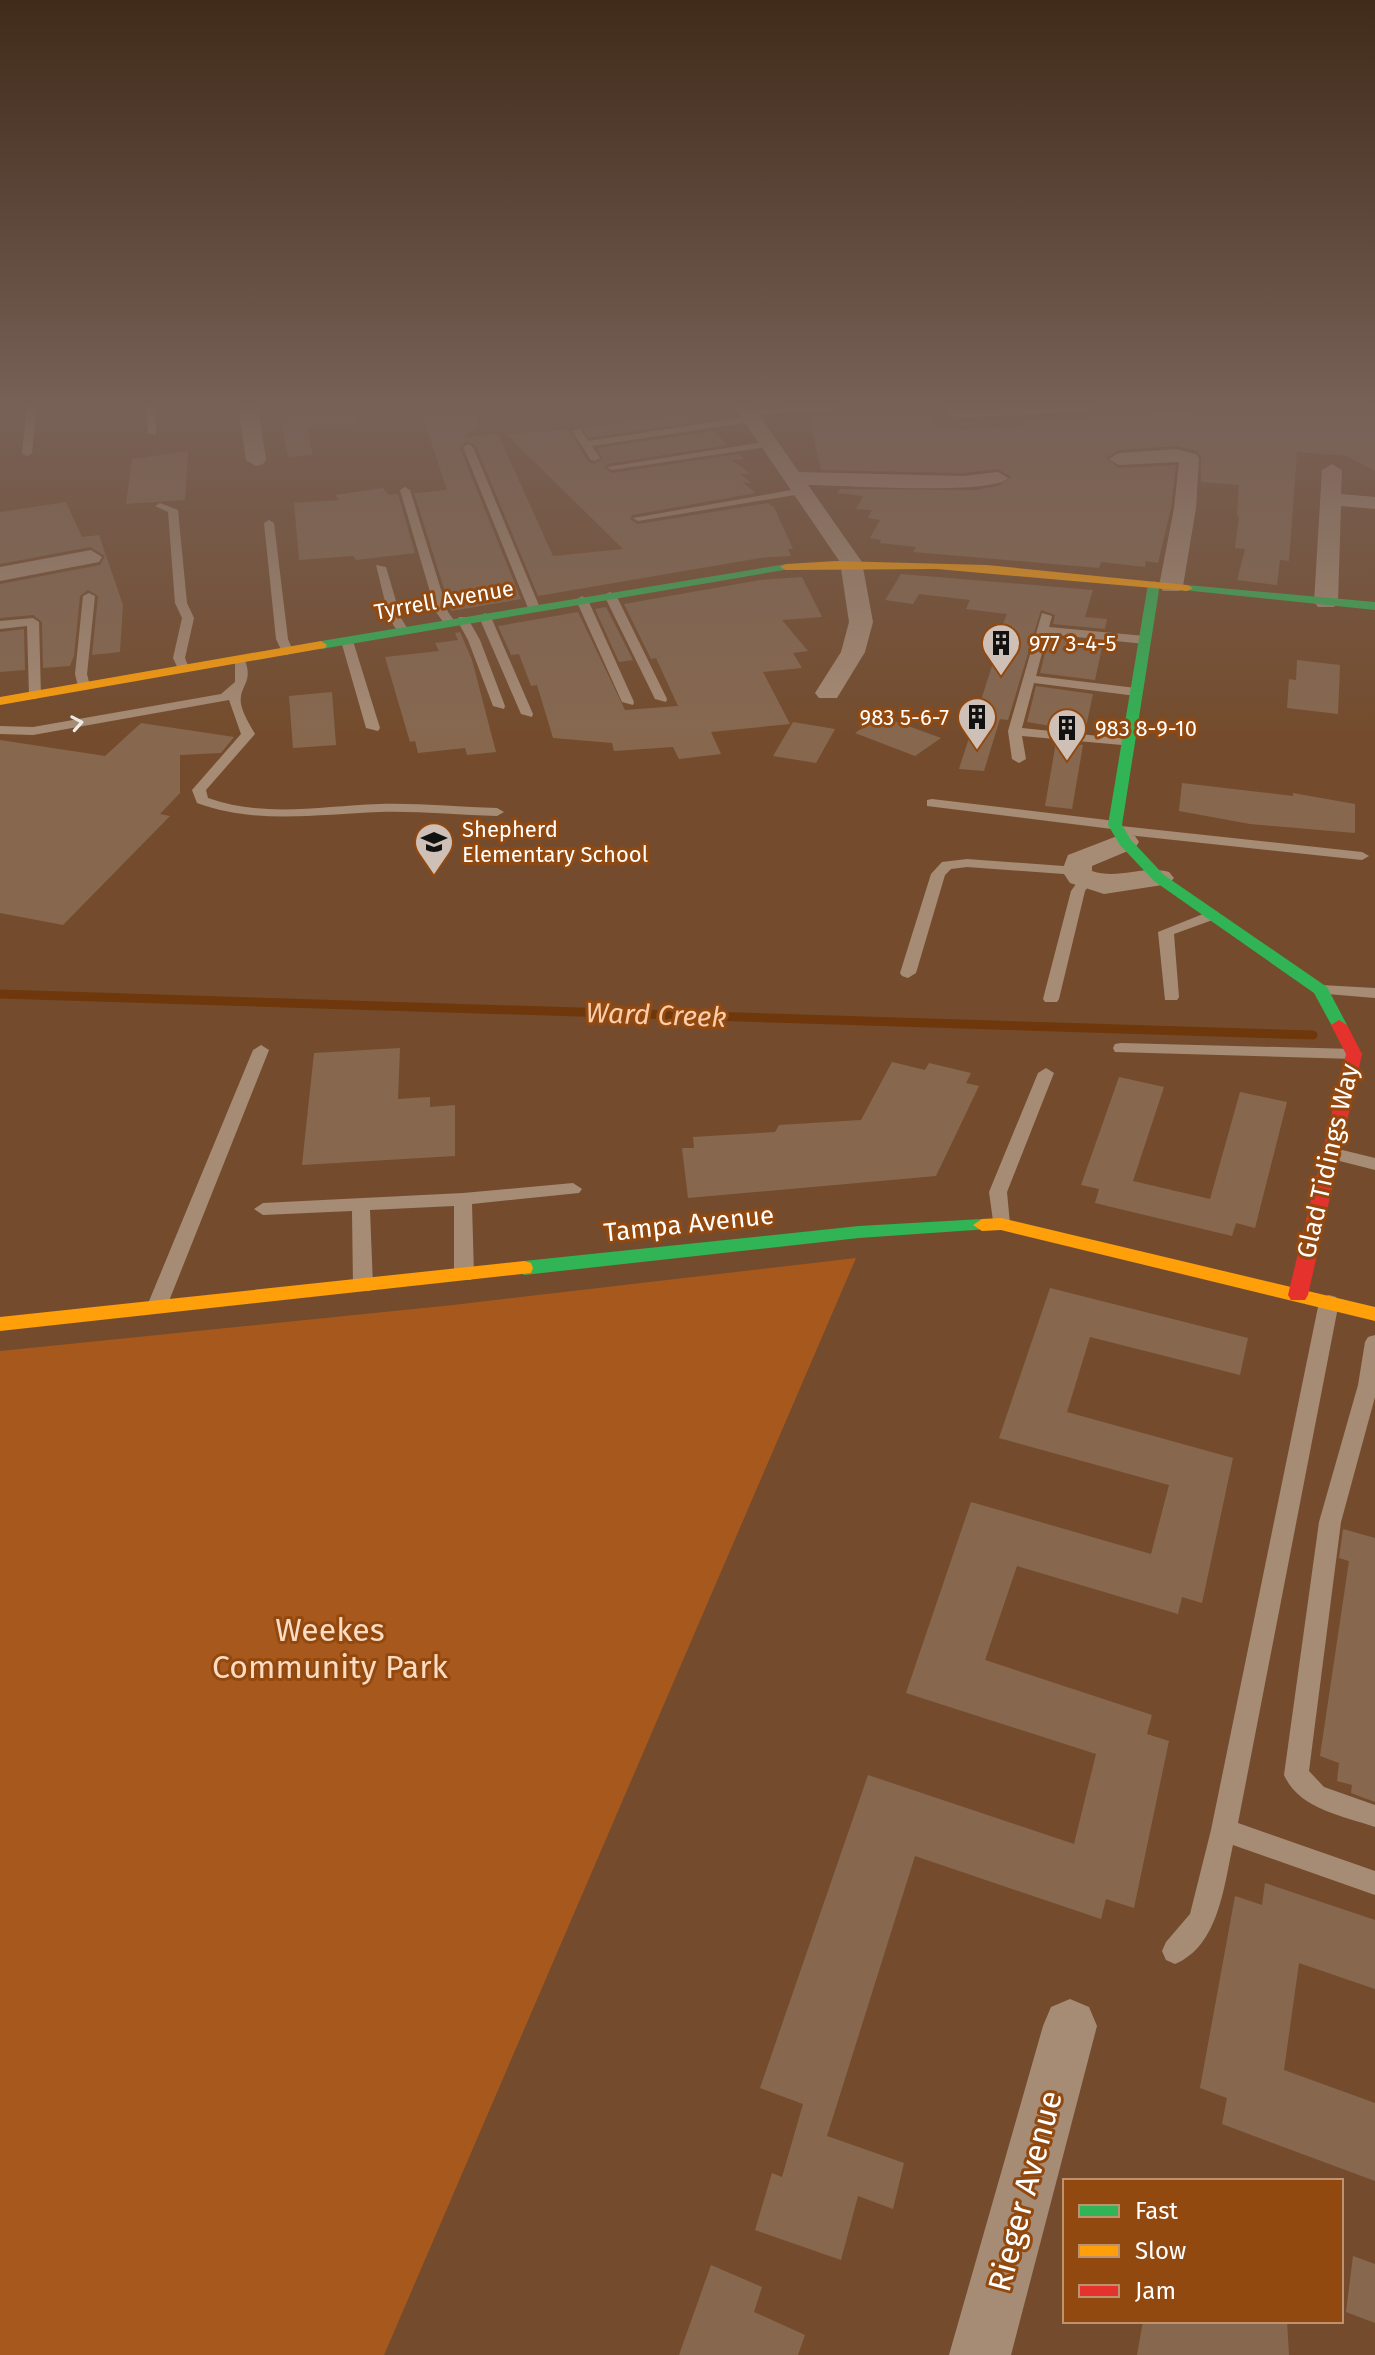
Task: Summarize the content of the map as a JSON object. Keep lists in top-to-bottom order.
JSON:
{
  "streets": {
    "street": [
      "Tyrrell Avenue",
      "Glad Tidings Way",
      "Tampa Avenue",
      "Rieger Avenue"
    ]
  },
  "crossings": [
    ["Glad Tidings Way", "Tampa Avenue"]
  ],
  "water": ["Ward Creek"],
  "parks": ["Weekes Community Park"],
  "places": {
    "building": ["977 3-4-5", "983 5-6-7", "983 8-9-10"],
    "school or university": ["Shepherd Elementary School"]
  },
  "legend": ["Fast", "Slow", "Jam"]
}
